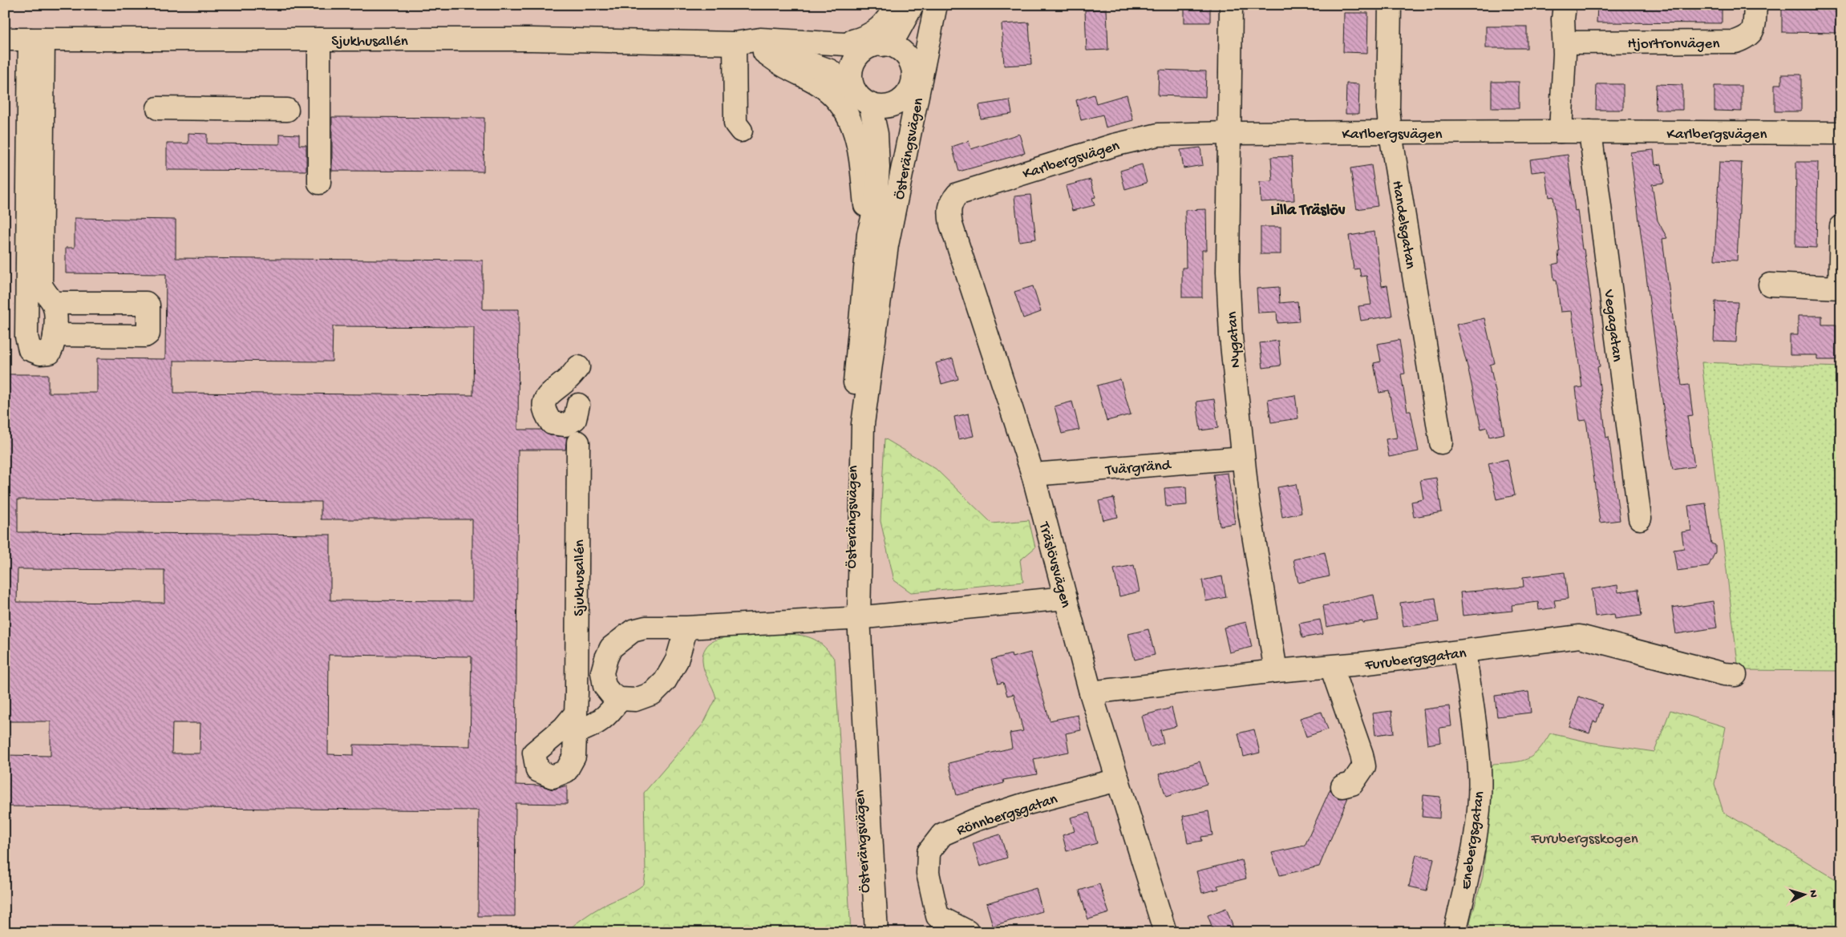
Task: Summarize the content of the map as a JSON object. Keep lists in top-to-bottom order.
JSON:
{
  "streets": {
    "street": [
      "Sjukhusallén",
      "Hjortronvägen",
      "Karlbergsvägen",
      "Österängsvägen",
      "Handelsgatan",
      "Vegagatan",
      "Nygatan",
      "Tvärgränd",
      "Träslövsvägen",
      "Furubergsgatan",
      "Rönnbergsgatan",
      "Enebergsgatan"
    ]
  },
  "crossings": [
    ["Karlbergsvägen", "Handelsgatan"],
    ["Karlbergsvägen", "Vegagatan"],
    ["Karlbergsvägen", "Nygatan"],
    ["Karlbergsvägen", "Träslövsvägen"],
    ["Nygatan", "Tvärgränd"],
    ["Nygatan", "Furubergsgatan"],
    ["Tvärgränd", "Träslövsvägen"],
    ["Träslövsvägen", "Furubergsgatan"],
    ["Träslövsvägen", "Rönnbergsgatan"],
    ["Furubergsgatan", "Enebergsgatan"]
  ],
  "districts": ["Lilla Träslöv"],
  "parks": ["Furubergsskogen"],
  "north": "right"
}
